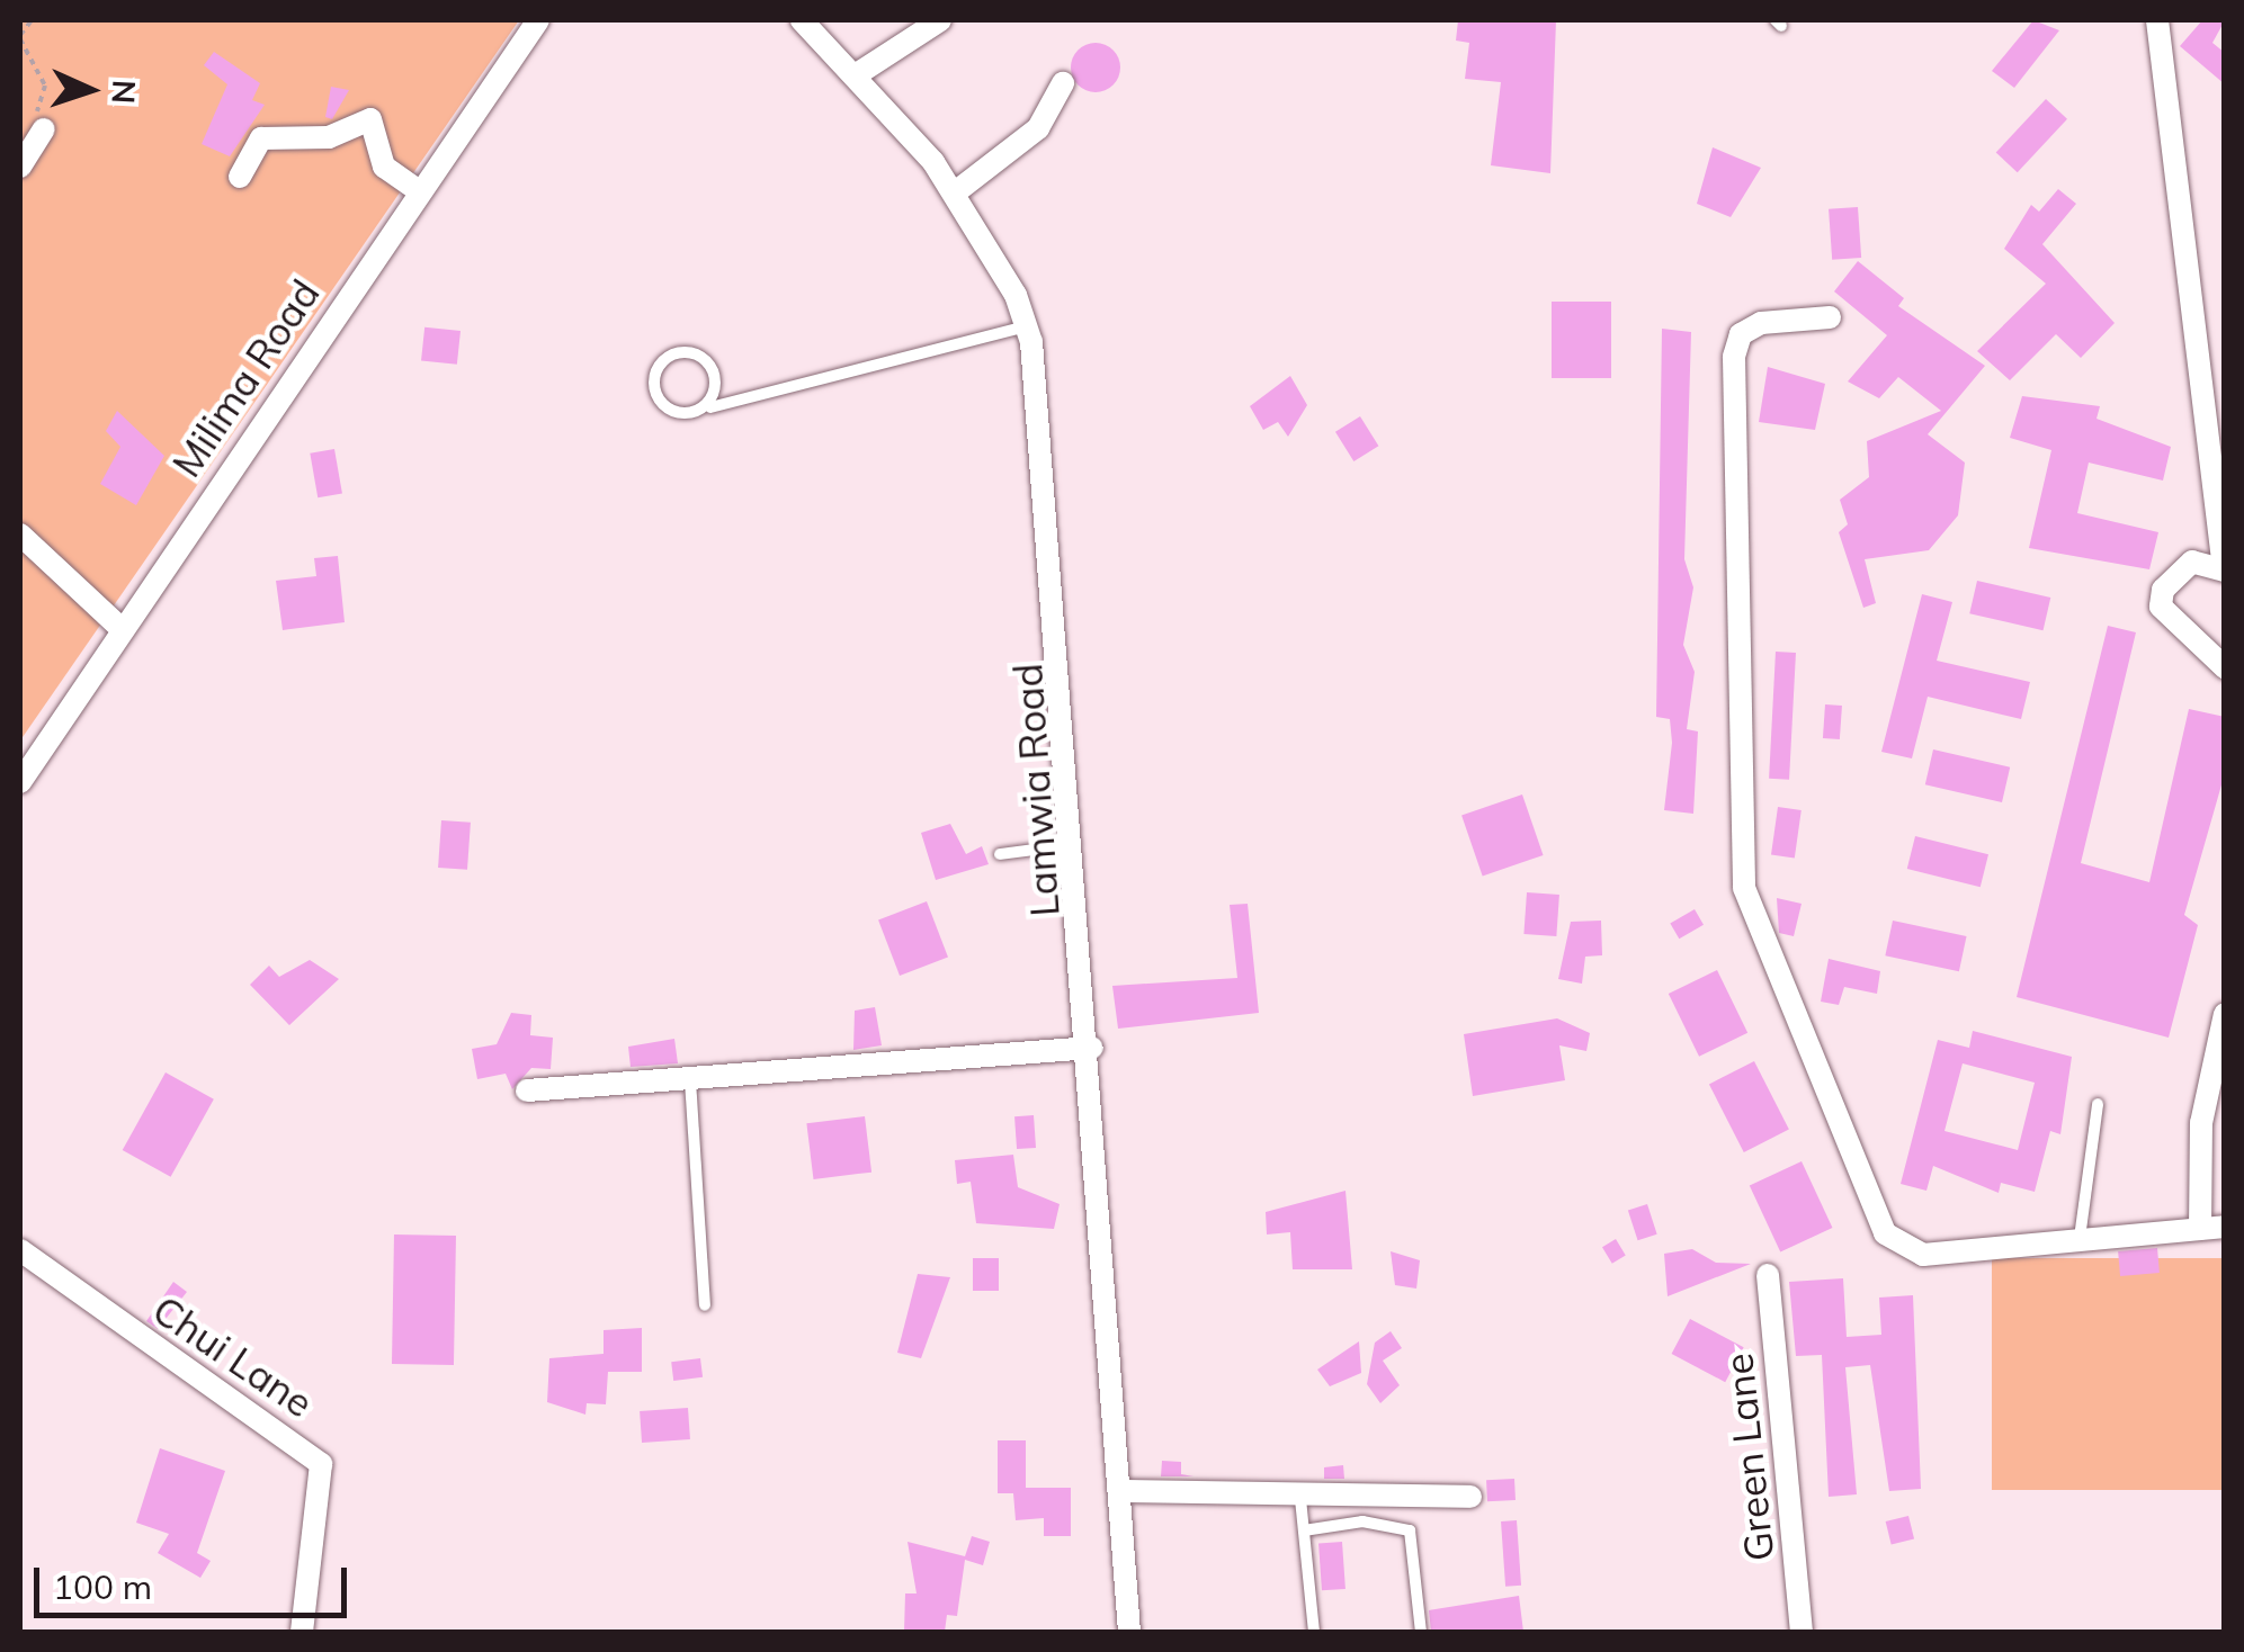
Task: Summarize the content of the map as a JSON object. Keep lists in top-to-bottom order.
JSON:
{
  "streets": {
    "street": [
      "Milima Road",
      "Lamwia Road",
      "Chui Lane",
      "Green Lane"
    ]
  },
  "scale_bar": "100 m",
  "north": "right"
}
